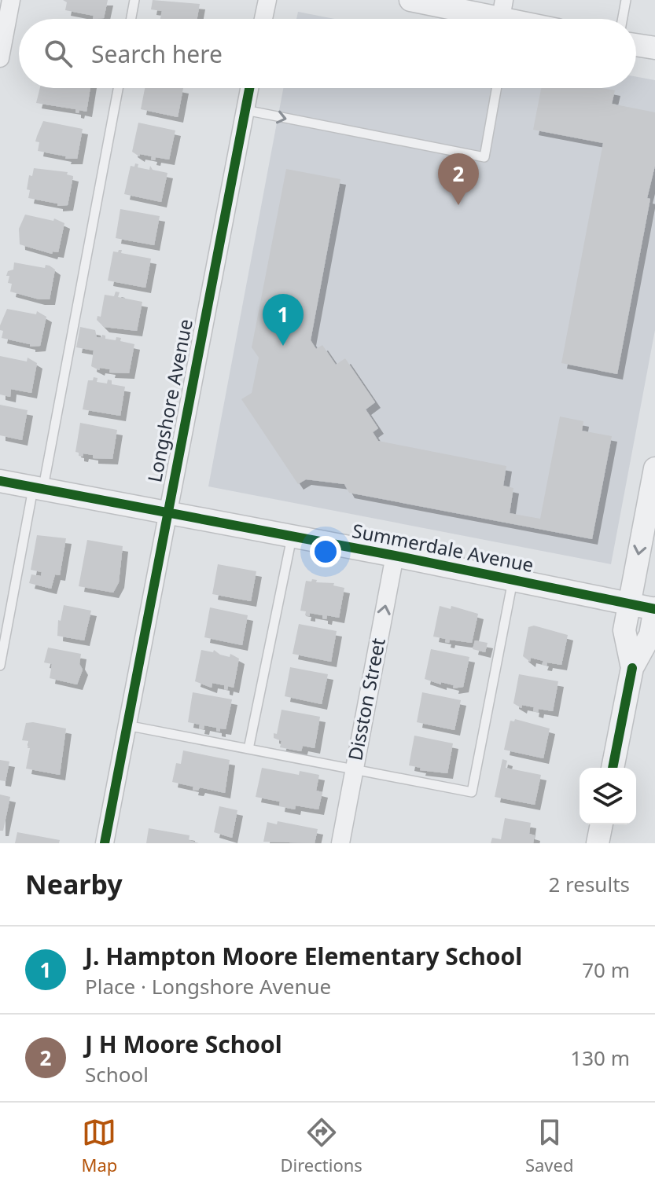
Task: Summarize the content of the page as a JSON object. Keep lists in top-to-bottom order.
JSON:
{
  "streets": {
    "street": ["Longshore Avenue", "Summerdale Avenue", "Disston Street"]
  },
  "crossings": [
    ["Longshore Avenue", "Summerdale Avenue"],
    ["Summerdale Avenue", "Disston Street"]
  ],
  "one_way": ["Disston Street"],
  "page": {
    "search": "Search here",
    "pins": ["2", "1"],
    "heading": ["Nearby", "2 results"],
    "list": [
      {
        "mark": "1",
        "name": "J. Hampton Moore Elementary School",
        "note": "Place · Longshore Avenue",
        "value": "70 m"
      },
      {
        "mark": "2",
        "name": "J H Moore School",
        "note": "School",
        "value": "130 m"
      }
    ],
    "nav": ["Map", "Directions", "Saved"]
  }
}
